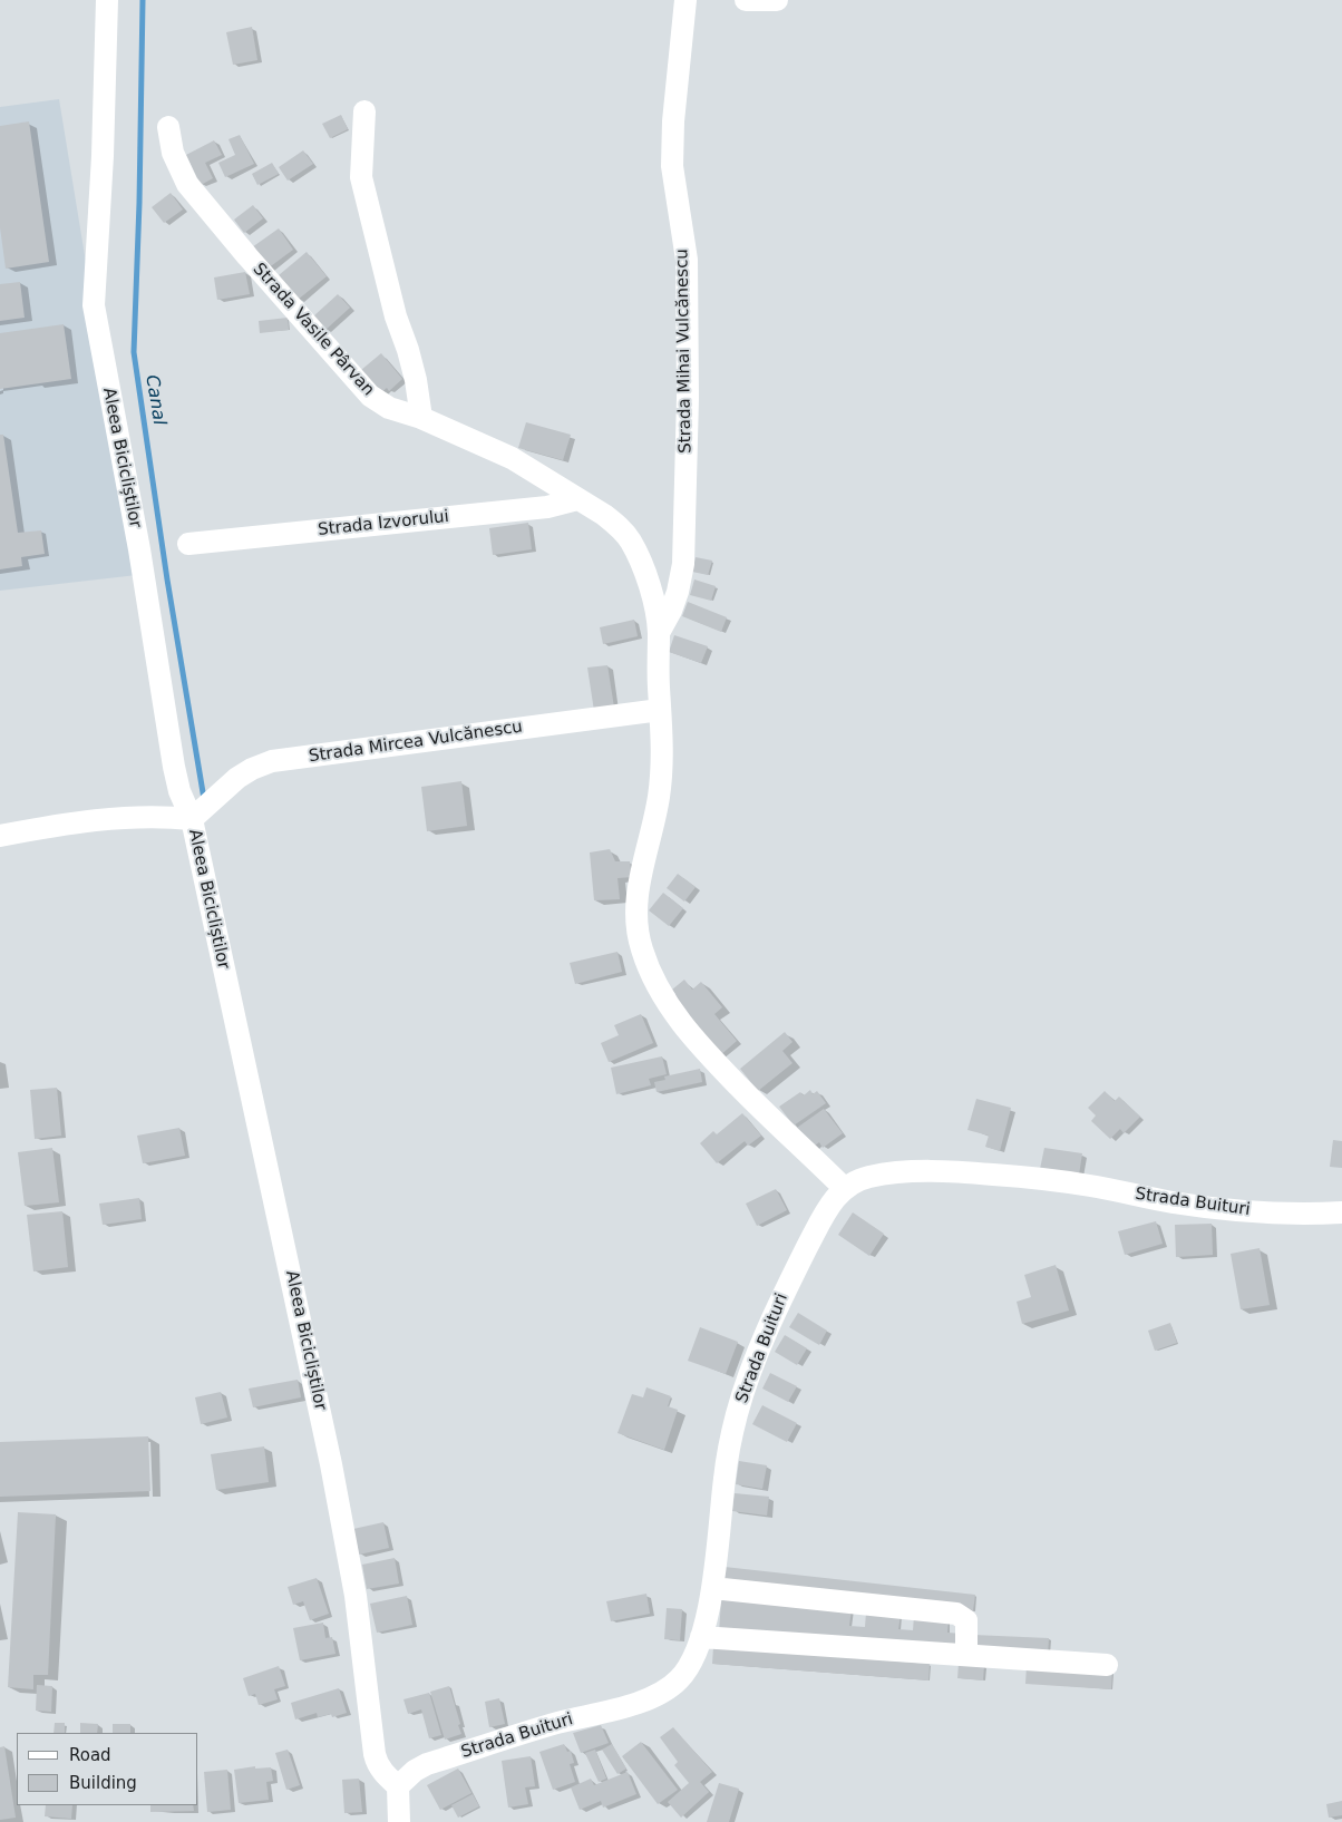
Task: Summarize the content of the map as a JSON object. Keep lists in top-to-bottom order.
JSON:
{
  "streets": {
    "street": [
      "Strada Vasile Pârvan",
      "Strada Mihai Vulcănescu",
      "Aleea Bicicliștilor",
      "Strada Izvorului",
      "Strada Mircea Vulcănescu",
      "Strada Buituri"
    ]
  },
  "crossings": [
    ["Strada Vasile Pârvan", "Strada Izvorului"],
    ["Aleea Bicicliștilor", "Strada Mircea Vulcănescu"],
    ["Aleea Bicicliștilor", "Strada Buituri"]
  ],
  "water": ["Canal"],
  "legend": ["Road", "Building"]
}
